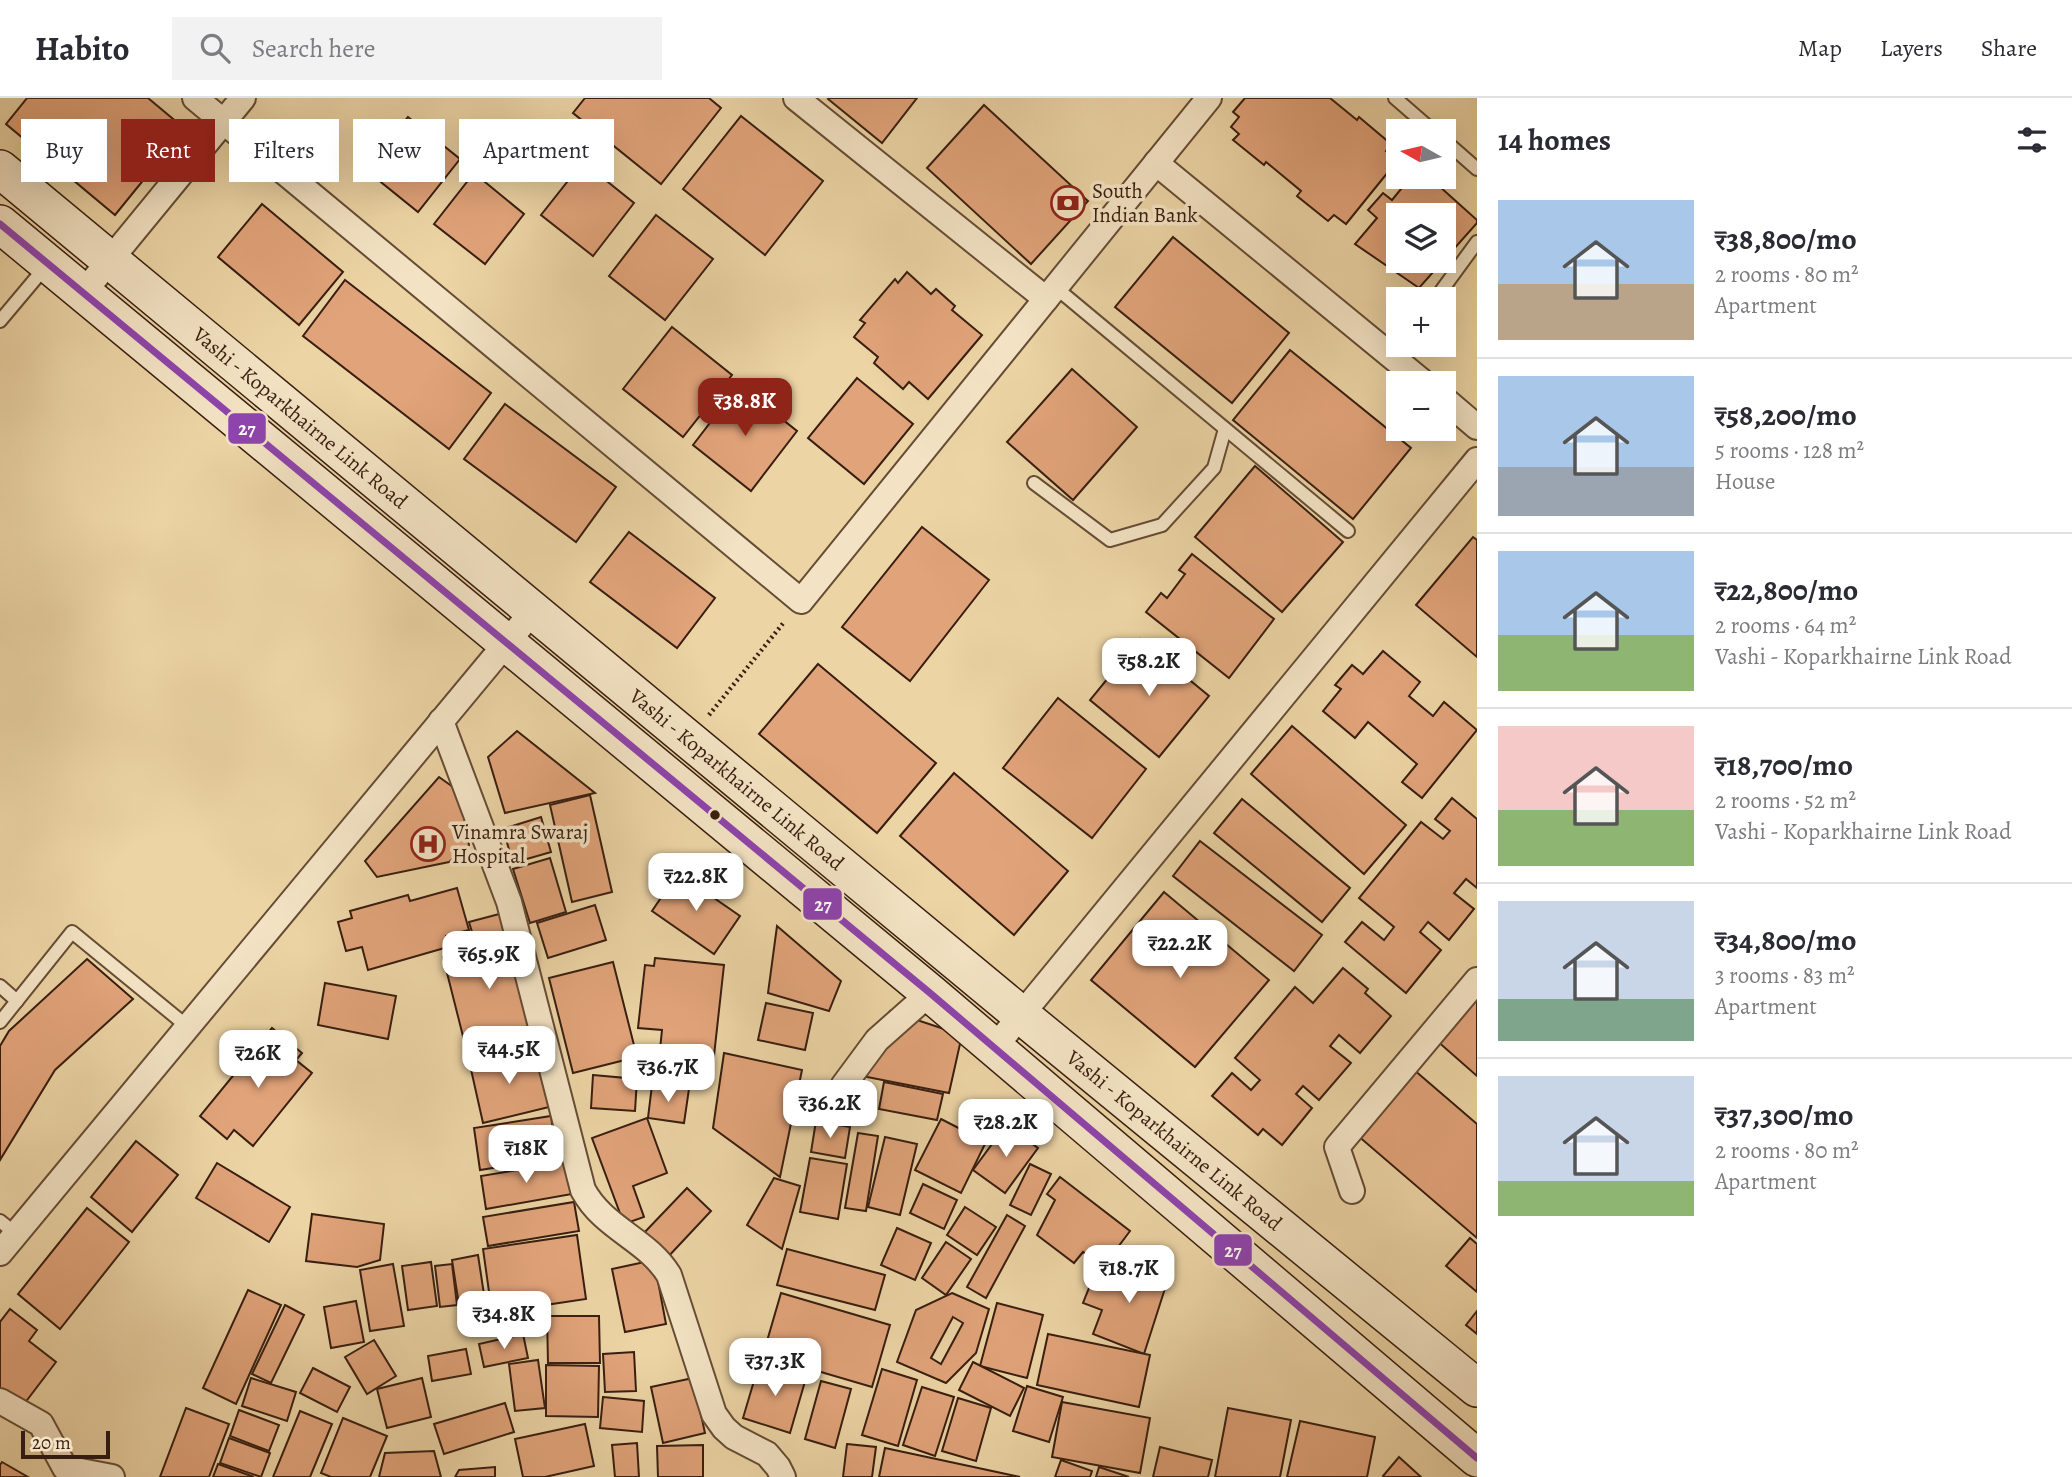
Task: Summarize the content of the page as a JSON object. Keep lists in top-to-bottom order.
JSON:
{
  "streets": {
    "main road": ["Vashi - Koparkhairne Link Road"]
  },
  "places": {
    "bank": ["South Indian Bank"],
    "hospital": ["Vinamra Swaraj Hospital"]
  },
  "lines": ["transit line 27"],
  "scale_bar": "20 m",
  "north": "left",
  "page": {
    "header": "Habito",
    "search": "Search here",
    "nav": ["Map", "Layers", "Share"],
    "heading": "14 homes",
    "map_buttons": ["+", "−"],
    "chip": [
      "Buy",
      "Rent",
      "Filters",
      "New",
      "Apartment"
    ],
    "list": [
      {
        "name": "₹38,800/mo",
        "note": "2 rooms · 80 m² · Apartment"
      },
      {
        "name": "₹58,200/mo",
        "note": "5 rooms · 128 m² · House"
      },
      {
        "name": "₹22,800/mo",
        "note": "2 rooms · 64 m² · Vashi - Koparkhairne Link Road"
      },
      {
        "name": "₹18,700/mo",
        "note": "2 rooms · 52 m² · Vashi - Koparkhairne Link Road"
      },
      {
        "name": "₹34,800/mo",
        "note": "3 rooms · 83 m² · Apartment"
      },
      {
        "name": "₹37,300/mo",
        "note": "2 rooms · 80 m² · Apartment"
      }
    ],
    "price": [
      "₹38.8K",
      "₹58.2K",
      "₹22.8K",
      "₹22.2K",
      "₹65.9K",
      "₹44.5K",
      "₹26K",
      "₹36.7K",
      "₹36.2K",
      "₹28.2K",
      "₹18K",
      "₹18.7K",
      "₹34.8K",
      "₹37.3K"
    ],
    "scale": "20 m"
  }
}
